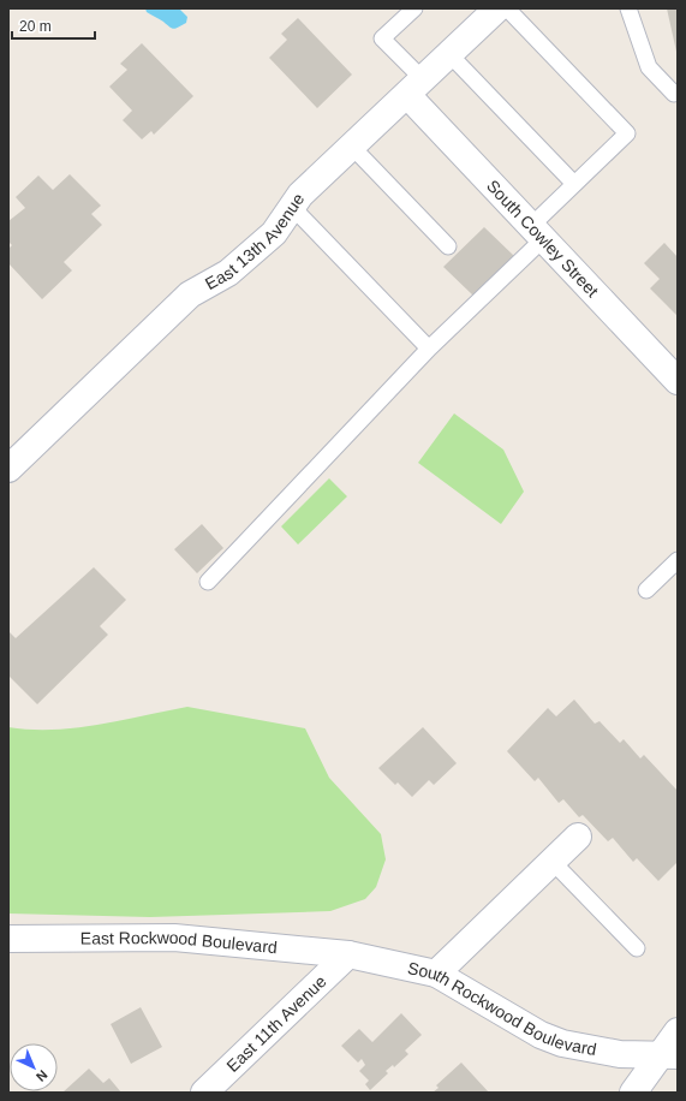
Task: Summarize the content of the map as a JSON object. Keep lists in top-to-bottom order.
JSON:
{
  "streets": {
    "street": [
      "South Cowley Street",
      "East 13th Avenue",
      "East Rockwood Boulevard",
      "South Rockwood Boulevard",
      "East 11th Avenue"
    ]
  },
  "crossings": [
    ["South Cowley Street", "East 13th Avenue"],
    ["East Rockwood Boulevard", "South Rockwood Boulevard"],
    ["East Rockwood Boulevard", "East 11th Avenue"],
    ["South Rockwood Boulevard", "East 11th Avenue"]
  ],
  "scale_bar": "20 m",
  "north": "bottom right"
}
